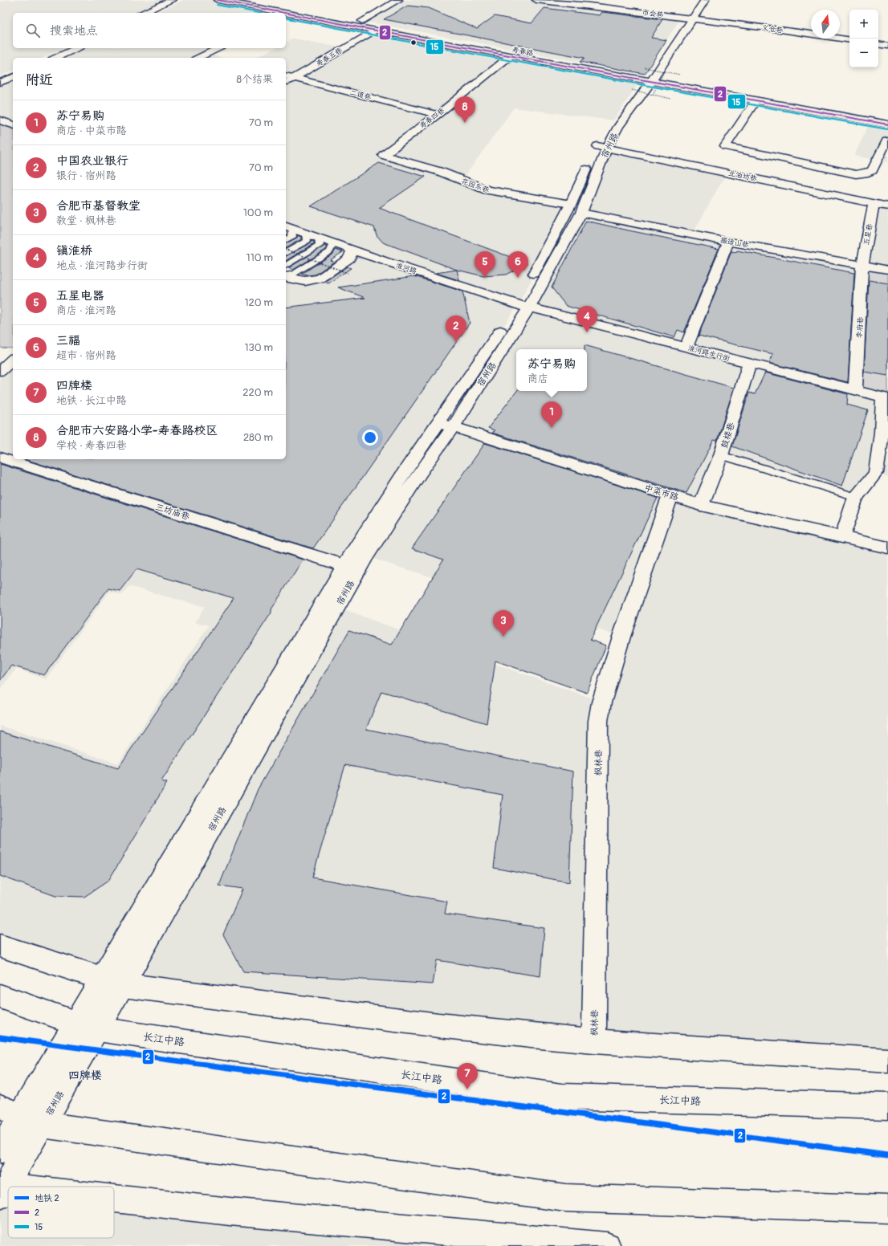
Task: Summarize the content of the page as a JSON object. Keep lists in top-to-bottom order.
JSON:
{
  "streets": {
    "main road": [
      "市会巷",
      "义仓巷",
      "寿春路",
      "寿春五巷",
      "二道巷",
      "寿春四巷",
      "宿州路",
      "北油坊巷",
      "花园东巷",
      "五星巷",
      "撮造山巷",
      "淮河路",
      "李府巷",
      "淮河路步行街",
      "鼓楼巷",
      "中菜市路",
      "三坊庙巷",
      "枫林巷",
      "长江中路"
    ]
  },
  "crossings": [
    ["市会巷", "义仓巷"],
    ["市会巷", "宿州路"],
    ["义仓巷", "宿州路"],
    ["寿春路", "寿春五巷"],
    ["寿春路", "寿春四巷"],
    ["寿春路", "宿州路"],
    ["寿春五巷", "二道巷"],
    ["二道巷", "寿春四巷"],
    ["寿春四巷", "花园东巷"],
    ["宿州路", "北油坊巷"],
    ["宿州路", "花园东巷"],
    ["宿州路", "撮造山巷"],
    ["宿州路", "淮河路"],
    ["宿州路", "淮河路步行街"],
    ["宿州路", "中菜市路"],
    ["宿州路", "三坊庙巷"],
    ["宿州路", "长江中路"],
    ["北油坊巷", "五星巷"],
    ["花园东巷", "撮造山巷"],
    ["五星巷", "撮造山巷"],
    ["五星巷", "李府巷"],
    ["撮造山巷", "李府巷"],
    ["淮河路", "淮河路步行街"],
    ["李府巷", "淮河路步行街"],
    ["淮河路步行街", "鼓楼巷"],
    ["鼓楼巷", "中菜市路"],
    ["中菜市路", "枫林巷"]
  ],
  "districts": ["四牌楼"],
  "lines": ["transit line 2", "transit line 15", "metro line 2"],
  "legend": ["地铁 2", "2", "15"],
  "north": "top",
  "page": {
    "map_buttons": ["+", "−"],
    "search": "搜索地点",
    "heading": ["附近", "8个结果"],
    "pins": [
      "8",
      "5",
      "6",
      "4",
      "2",
      "1",
      "3",
      "7"
    ],
    "list": [
      {
        "mark": "1",
        "name": "苏宁易购",
        "note": "商店 · 中菜市路",
        "value": "70 m"
      },
      {
        "mark": "2",
        "name": "中国农业银行",
        "note": "银行 · 宿州路",
        "value": "70 m"
      },
      {
        "mark": "3",
        "name": "合肥市基督教堂",
        "note": "教堂 · 枫林巷",
        "value": "100 m"
      },
      {
        "mark": "4",
        "name": "镇淮桥",
        "note": "地点 · 淮河路步行街",
        "value": "110 m"
      },
      {
        "mark": "5",
        "name": "五星电器",
        "note": "商店 · 淮河路",
        "value": "120 m"
      },
      {
        "mark": "6",
        "name": "三福",
        "note": "超市 · 宿州路",
        "value": "130 m"
      },
      {
        "mark": "7",
        "name": "四牌楼",
        "note": "地铁 · 长江中路",
        "value": "220 m"
      },
      {
        "mark": "8",
        "name": "合肥市六安路小学-寿春路校区",
        "note": "学校 · 寿春四巷",
        "value": "280 m"
      }
    ],
    "popup": ["苏宁易购", "商店"]
  }
}
